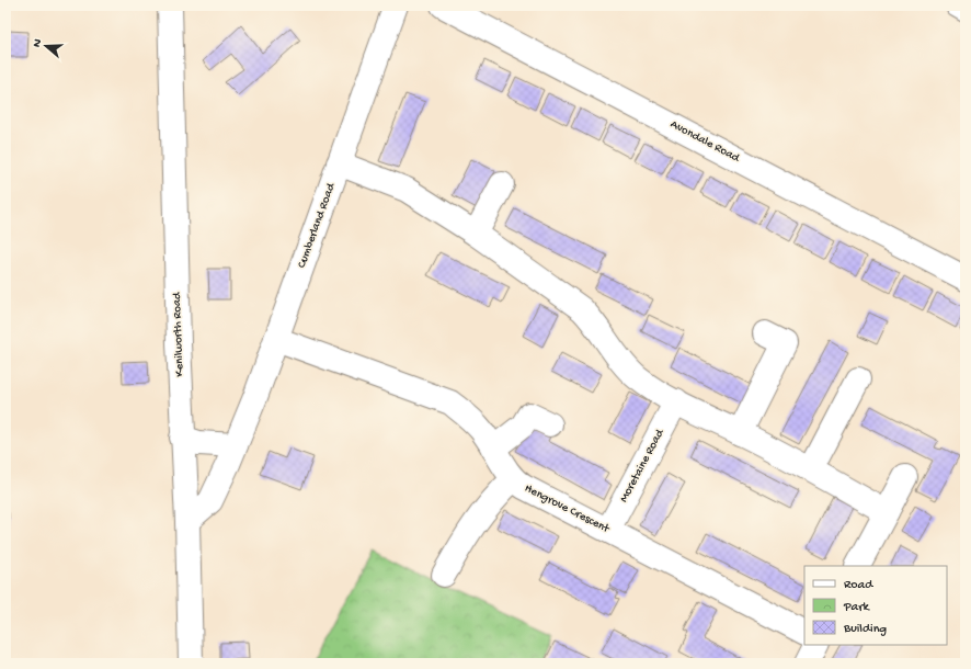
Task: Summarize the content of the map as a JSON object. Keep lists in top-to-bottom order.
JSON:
{
  "streets": {
    "street": [
      "Avondale Road",
      "Cumberland Road",
      "Kenilworth Road",
      "Moretaine Road",
      "Hengrove Crescent"
    ]
  },
  "crossings": [
    ["Cumberland Road", "Kenilworth Road"],
    ["Cumberland Road", "Hengrove Crescent"],
    ["Moretaine Road", "Hengrove Crescent"]
  ],
  "legend": ["Road", "Park", "Building"],
  "north": "left"
}
